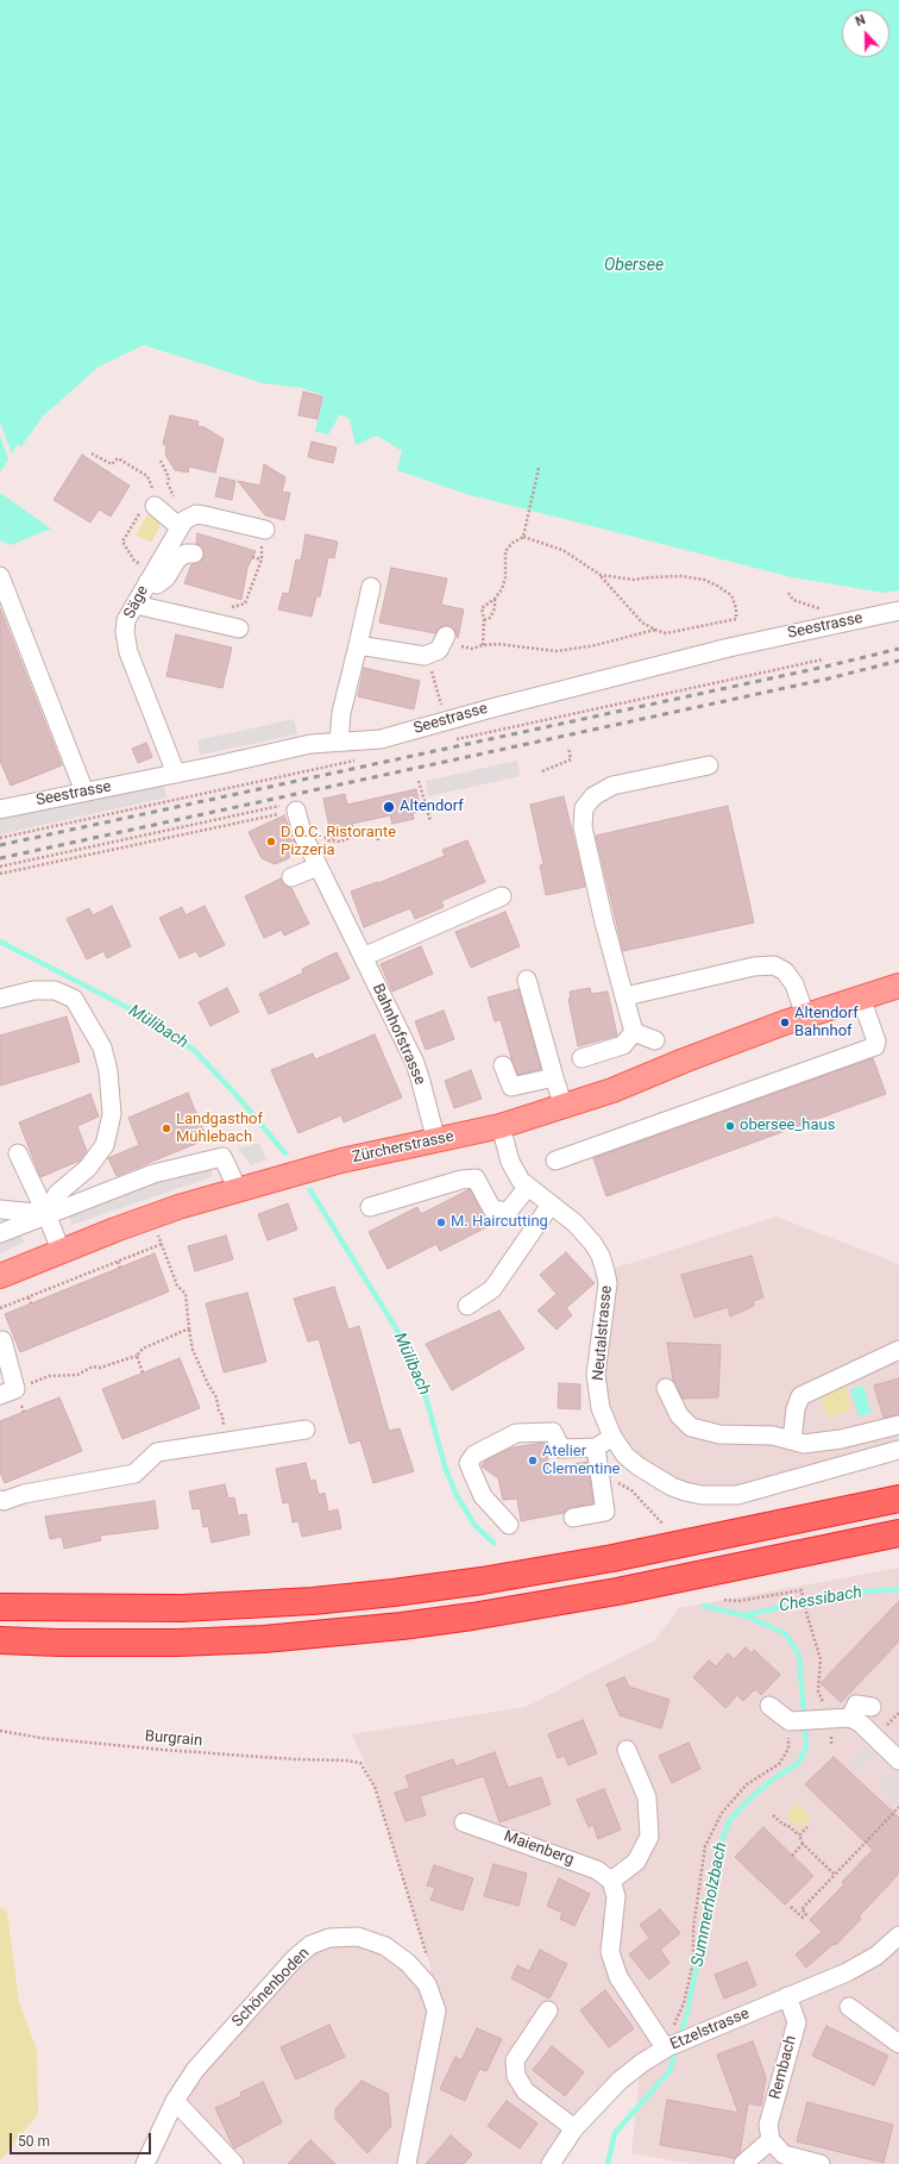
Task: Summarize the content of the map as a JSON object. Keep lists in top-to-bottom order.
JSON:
{
  "streets": {
    "main road": ["Zürcherstrasse"],
    "street": [
      "Säge",
      "Seestrasse",
      "Bahnhofstrasse",
      "Neutalstrasse",
      "Maienberg",
      "Schönenboden",
      "Etzelstrasse",
      "Rembach"
    ],
    "path": ["Burgrain"]
  },
  "crossings": [
    ["Säge", "Seestrasse"],
    ["Bahnhofstrasse", "Zürcherstrasse"],
    ["Zürcherstrasse", "Neutalstrasse"],
    ["Burgrain", "Schönenboden"],
    ["Etzelstrasse", "Rembach"]
  ],
  "water": [
    "Obersee",
    "Mülibach",
    "Chessibach",
    "Summerholzbach"
  ],
  "places": [
    "Altendorf",
    "D.O.C. Ristorante Pizzeria",
    "Altendorf Bahnhof",
    "obersee_haus",
    "Landgasthof Mühlebach",
    "M. Haircutting",
    "Atelier Clementine"
  ],
  "scale_bar": "50 m",
  "north": "top"
}
